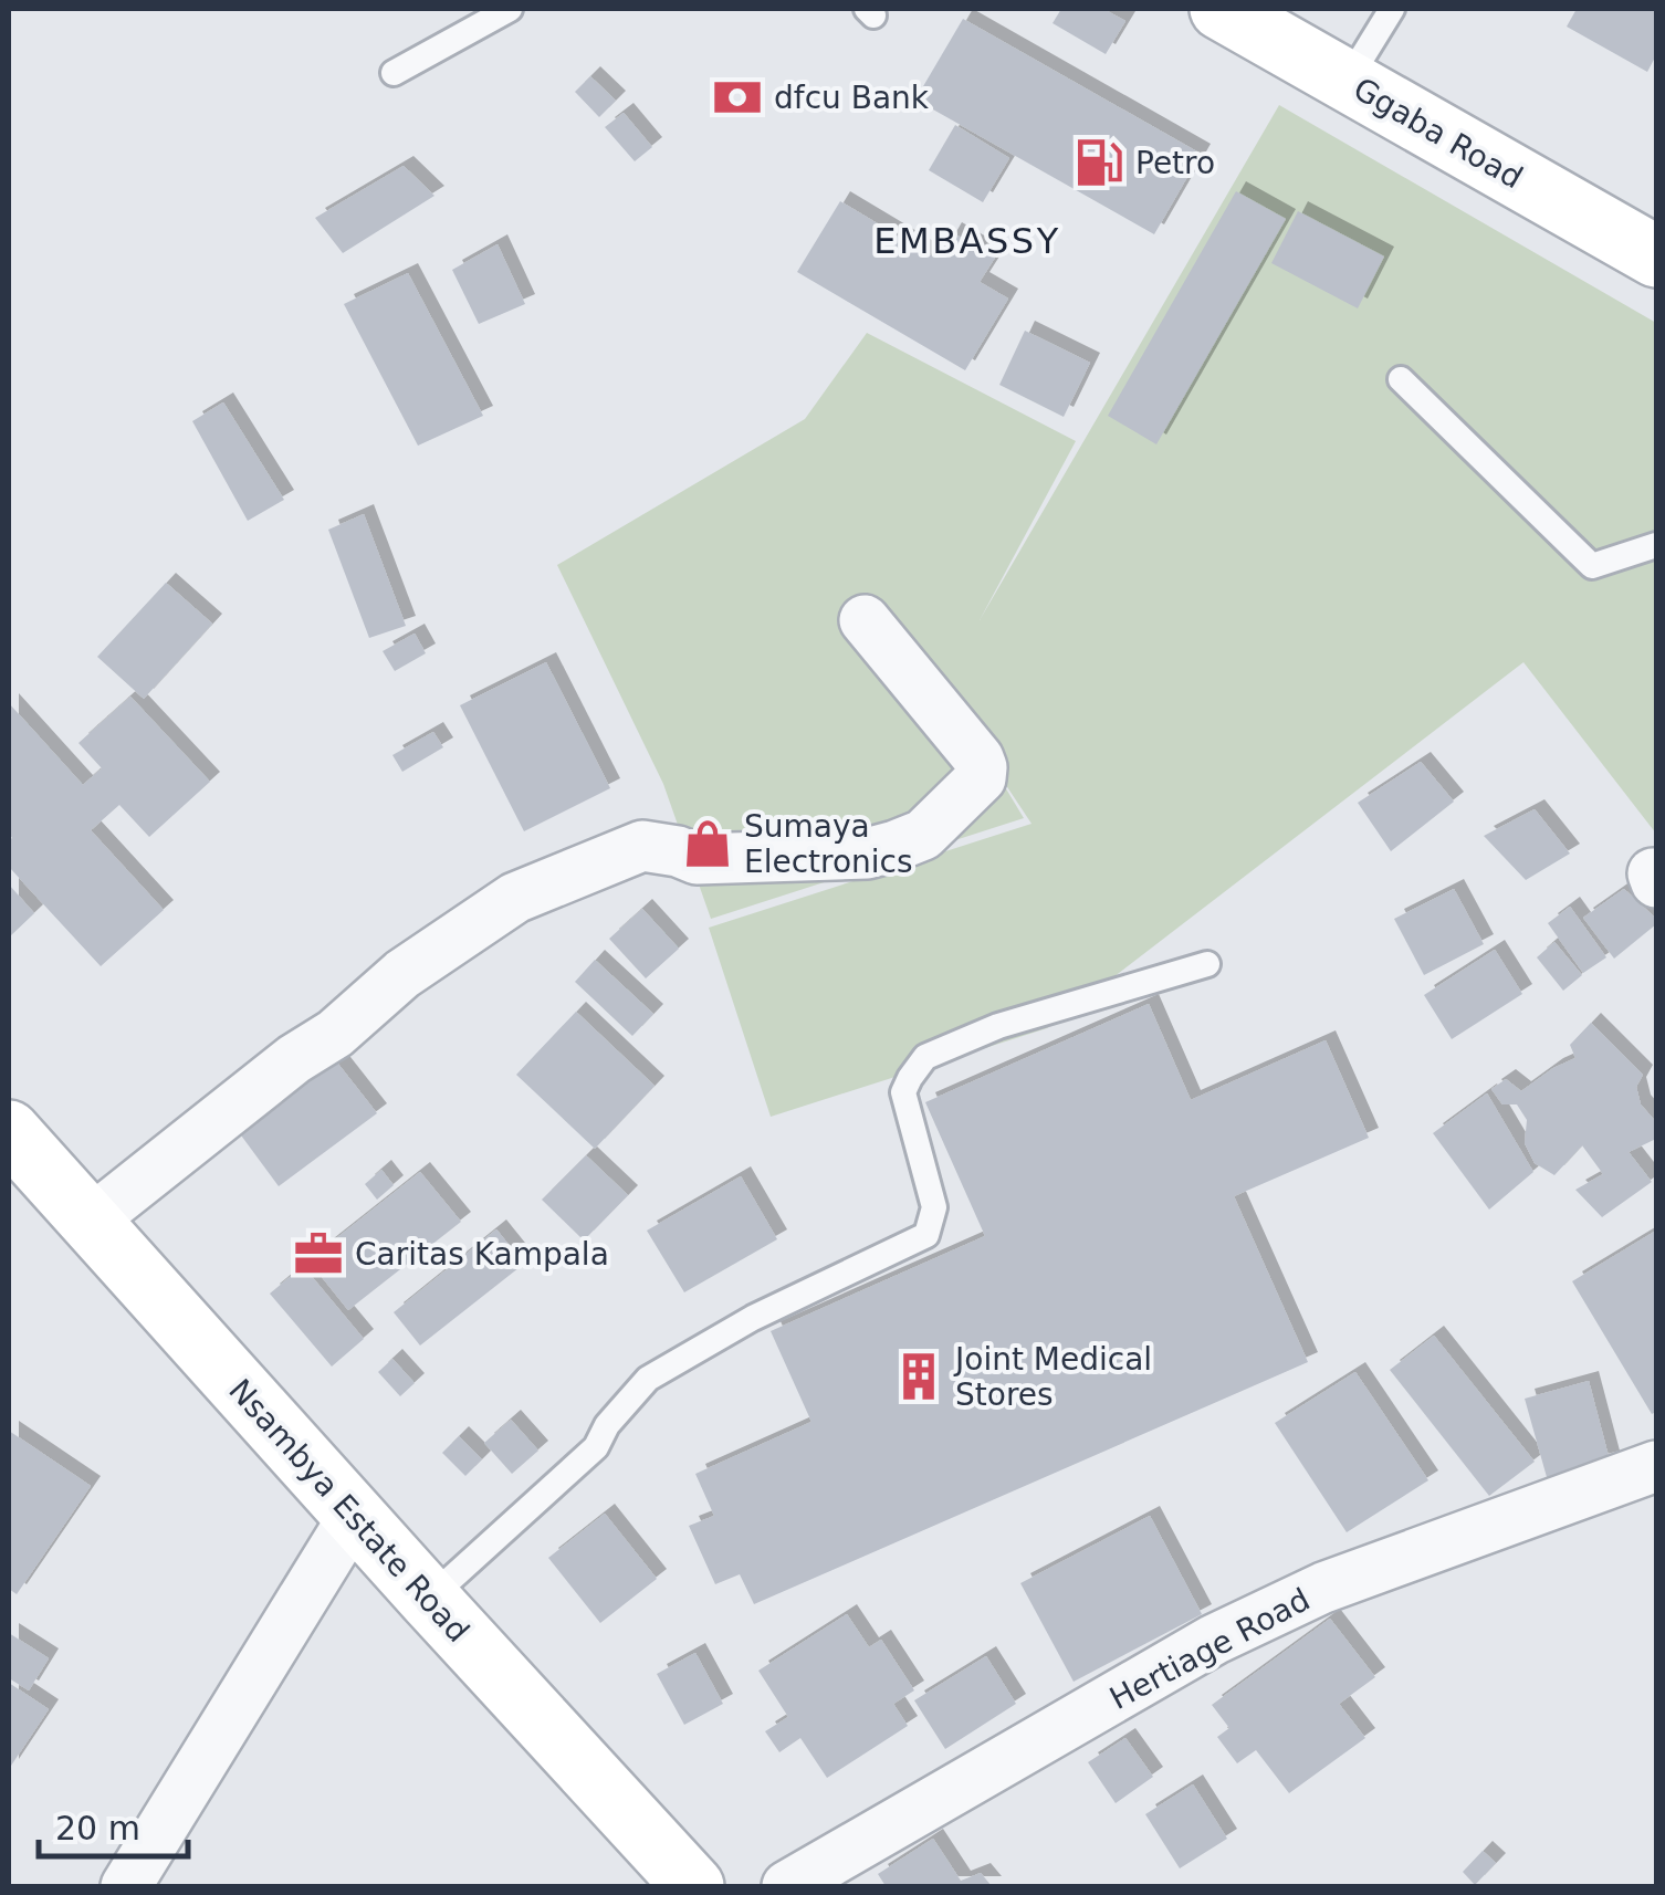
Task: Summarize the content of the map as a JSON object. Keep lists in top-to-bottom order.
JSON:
{
  "streets": {
    "street": ["Ggaba Road", "Nsambya Estate Road", "Hertiage Road"]
  },
  "districts": ["EMBASSY"],
  "places": {
    "bank": ["dfcu Bank"],
    "fuel station": ["Petro"],
    "shop": ["Sumaya Electronics"],
    "office": ["Caritas Kampala"],
    "building": ["Joint Medical Stores"]
  },
  "scale_bar": "20 m"
}
